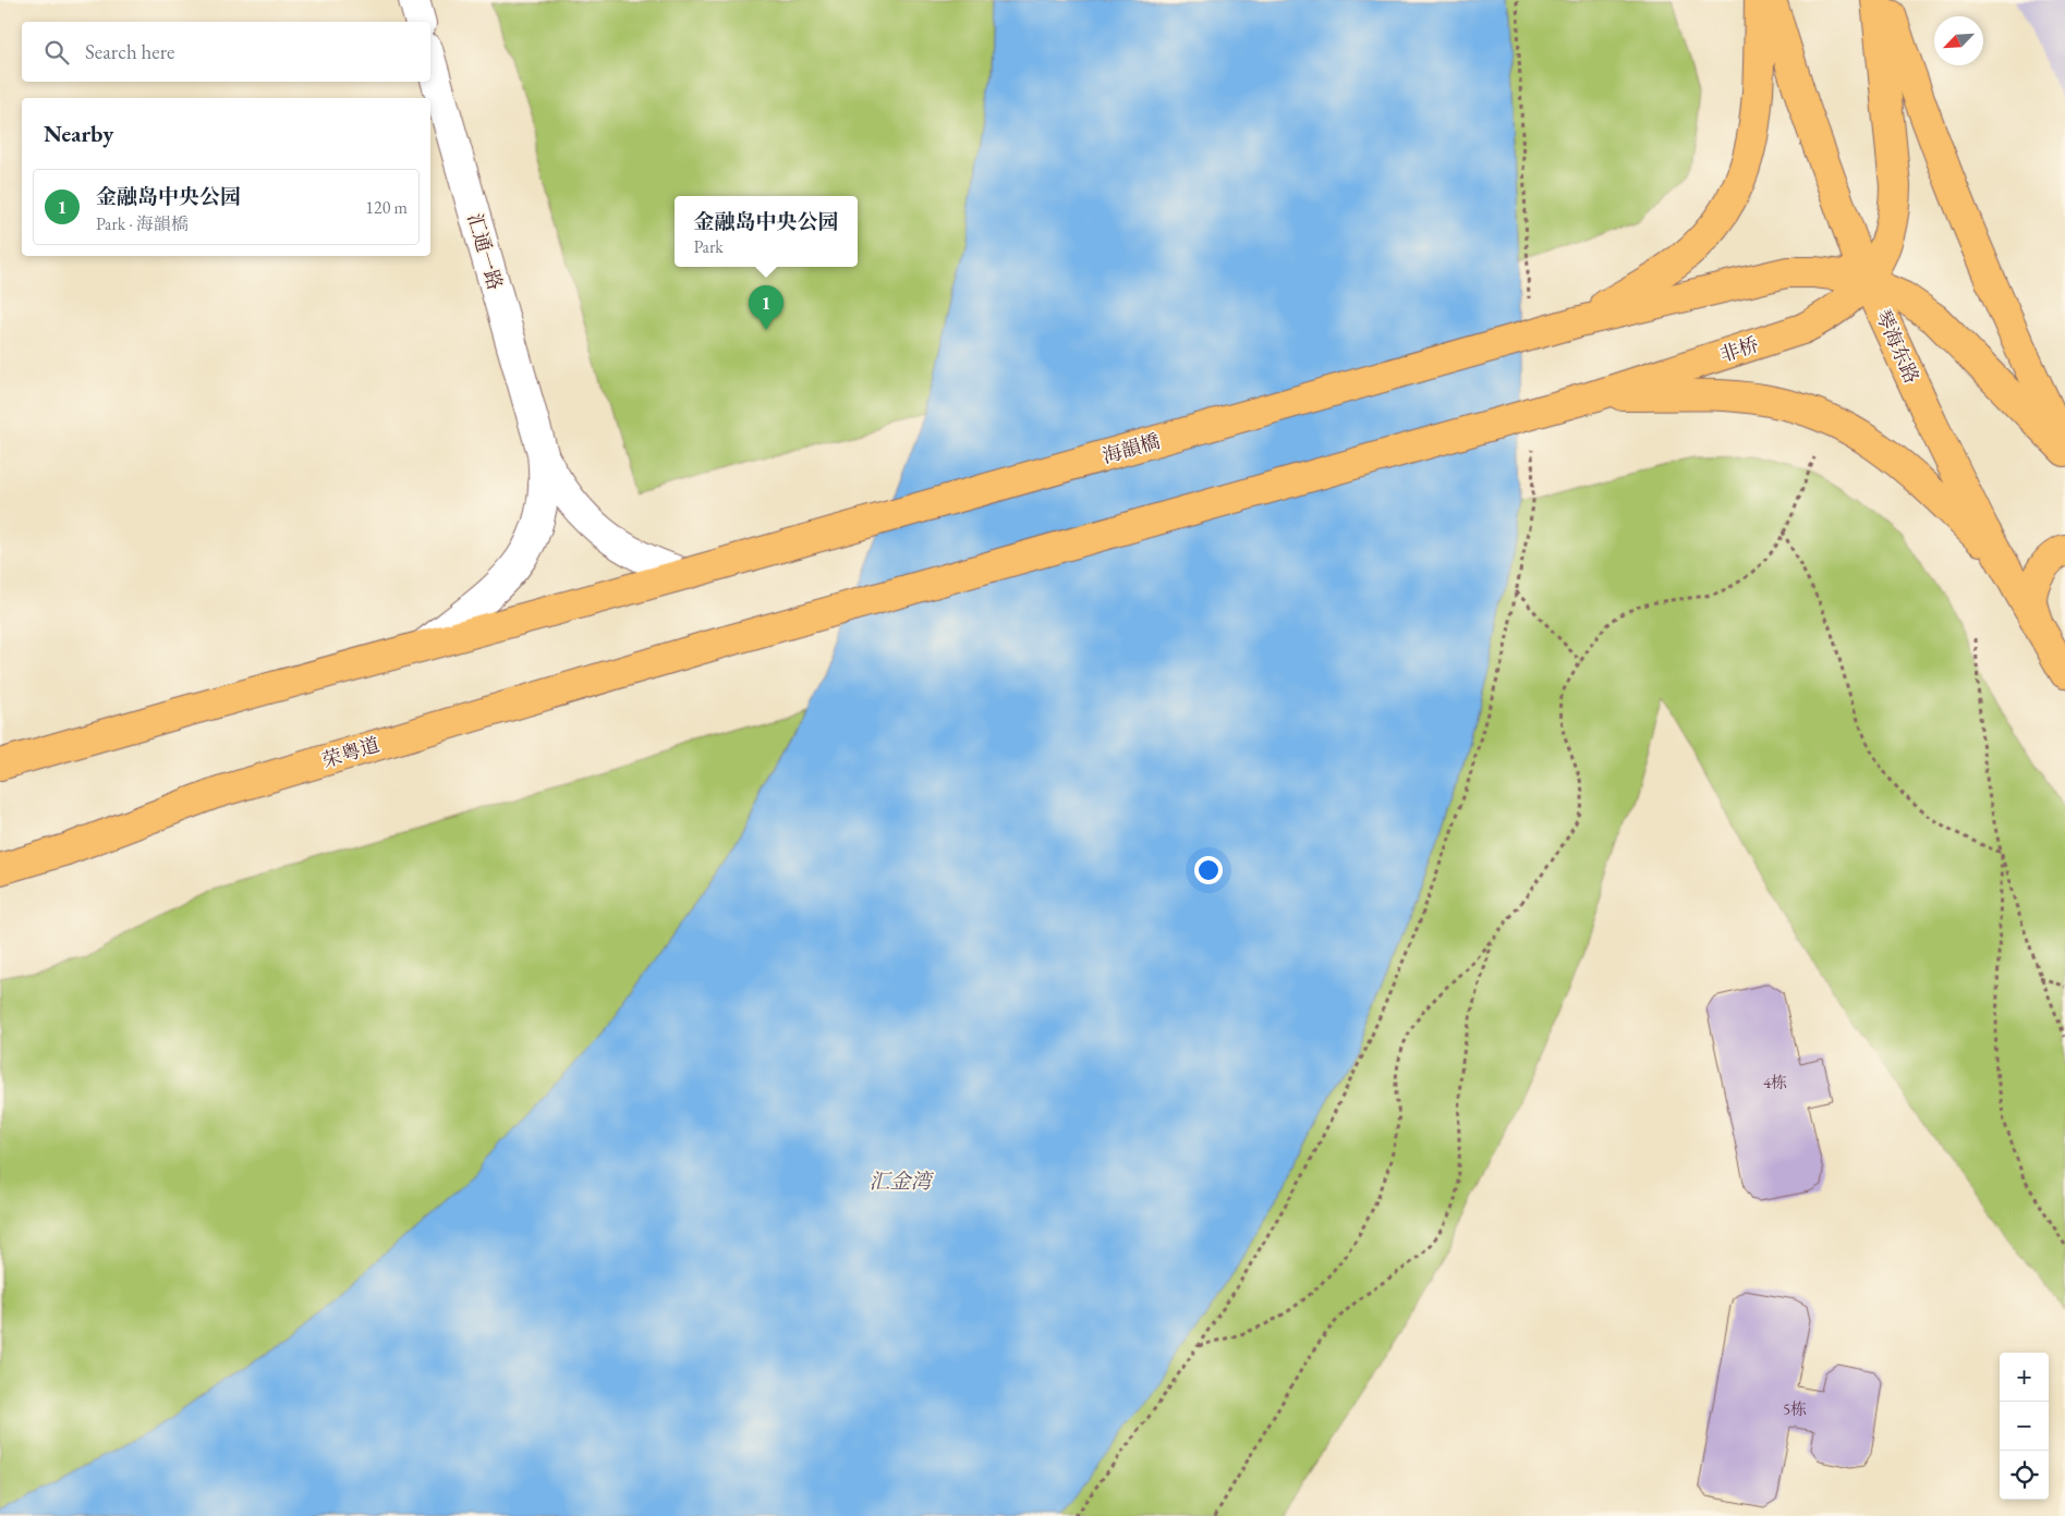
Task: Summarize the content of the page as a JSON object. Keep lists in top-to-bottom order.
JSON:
{
  "streets": {
    "main road": [
      "琴海东路",
      "非桥",
      "海韻橋",
      "荣粤道"
    ],
    "street": ["汇通一路"]
  },
  "crossings": [
    ["琴海东路", "非桥"],
    ["非桥", "荣粤道"]
  ],
  "water": ["汇金湾"],
  "house_numbers": ["4栋", "5栋"],
  "north": "bottom left",
  "page": {
    "search": "Search here",
    "heading": "Nearby",
    "list": [
      {
        "mark": "1",
        "name": "金融岛中央公园",
        "note": "Park · 海韻橋",
        "value": "120 m"
      }
    ],
    "popup": ["金融岛中央公园", "Park"],
    "pins": "1",
    "map_buttons": ["+", "−"]
  }
}
